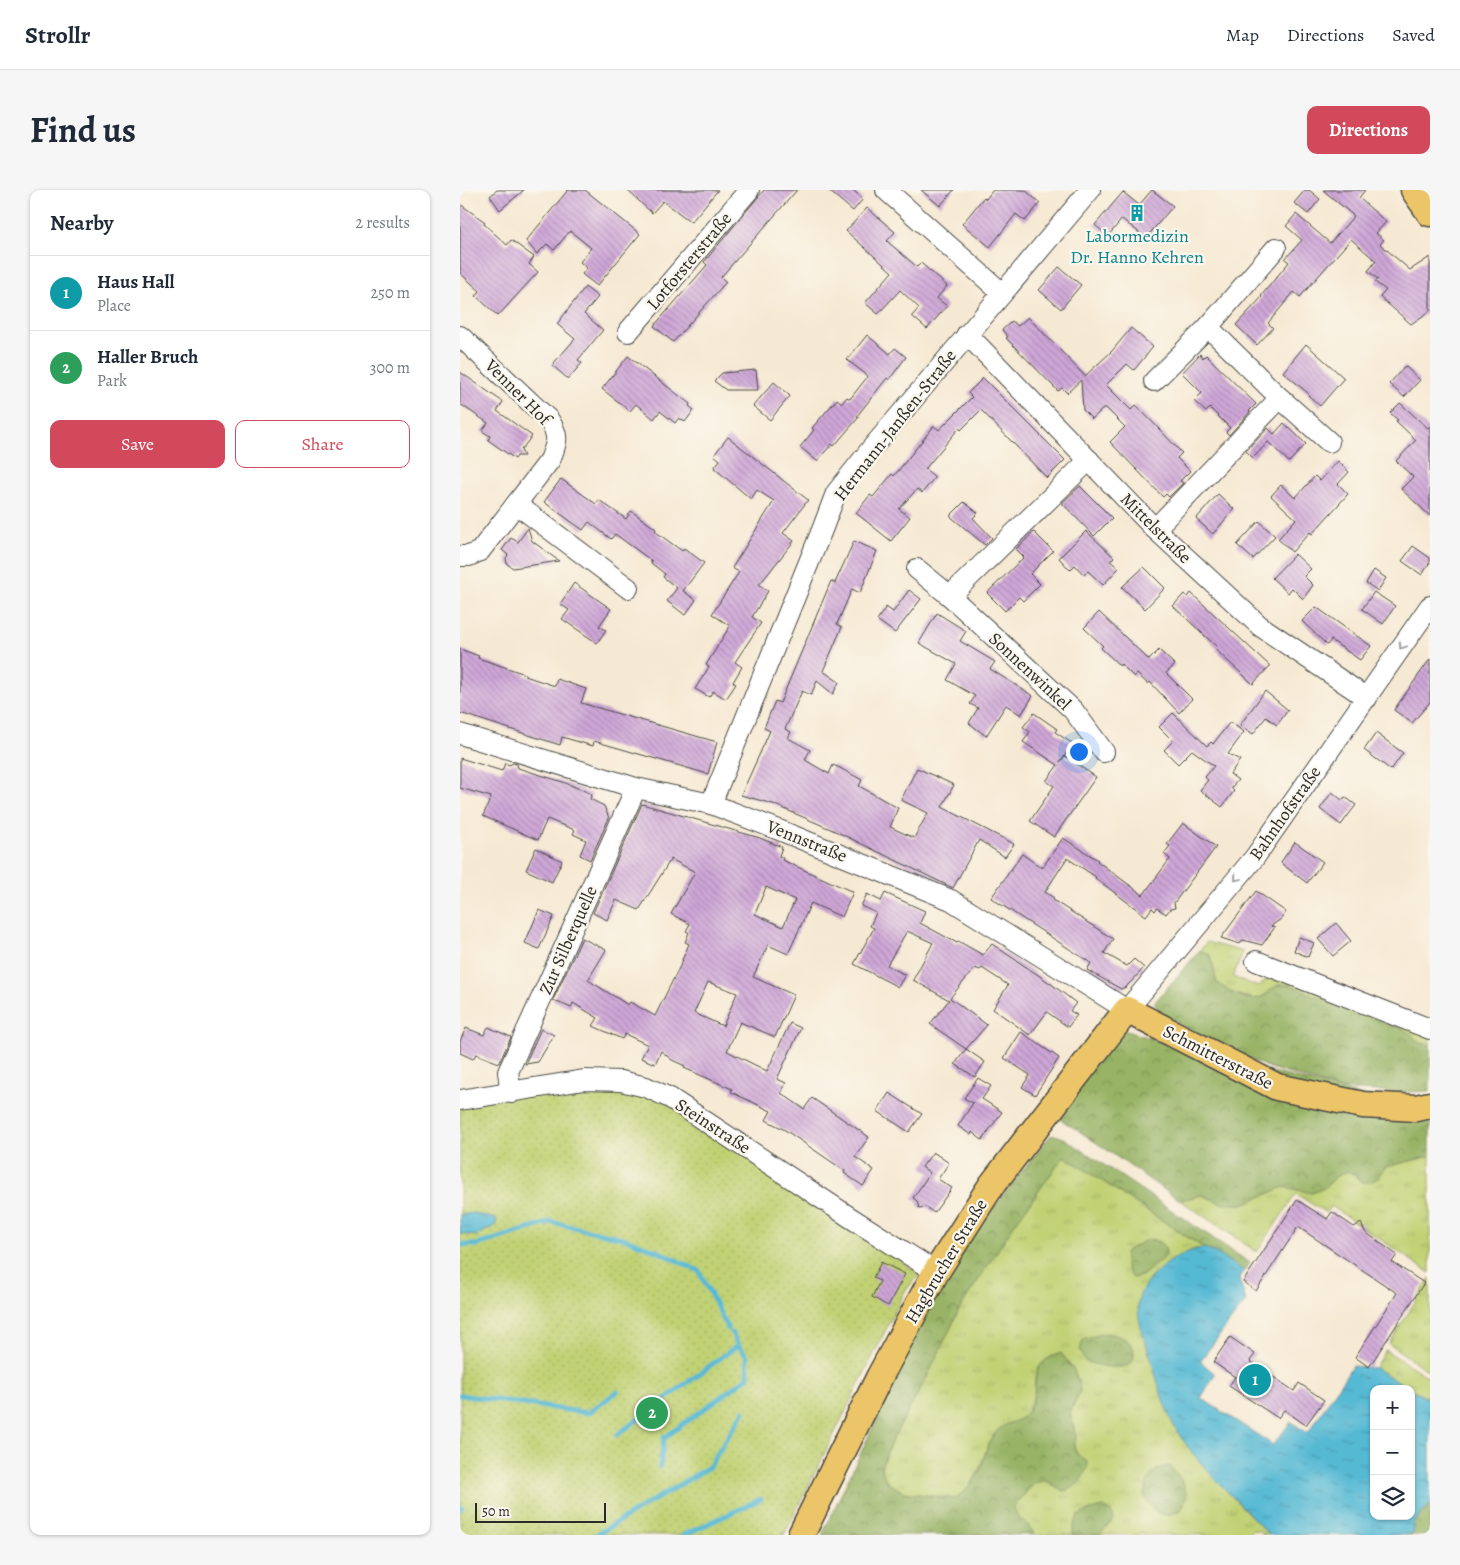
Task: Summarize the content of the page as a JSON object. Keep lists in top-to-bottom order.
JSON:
{
  "streets": {
    "main road": ["Schmitterstraße", "Hagbrucher Straße"],
    "street": [
      "Lotforsterstraße",
      "Venner Hof",
      "Hermann-Janßen-Straße",
      "Mittelstraße",
      "Sonnenwinkel",
      "Bahnhofstraße",
      "Vennstraße",
      "Zur Silberquelle",
      "Steinstraße"
    ]
  },
  "crossings": [
    ["Hermann-Janßen-Straße", "Mittelstraße"],
    ["Hermann-Janßen-Straße", "Vennstraße"],
    ["Mittelstraße", "Bahnhofstraße"],
    ["Bahnhofstraße", "Vennstraße"],
    ["Bahnhofstraße", "Schmitterstraße"],
    ["Bahnhofstraße", "Hagbrucher Straße"],
    ["Vennstraße", "Zur Silberquelle"],
    ["Vennstraße", "Schmitterstraße"],
    ["Vennstraße", "Hagbrucher Straße"],
    ["Zur Silberquelle", "Steinstraße"],
    ["Schmitterstraße", "Hagbrucher Straße"],
    ["Steinstraße", "Hagbrucher Straße"]
  ],
  "one_way": ["Bahnhofstraße"],
  "places": {
    "building": ["Labormedizin Dr. Hanno Kehren"]
  },
  "scale_bar": "50 m",
  "page": {
    "header": "Strollr",
    "nav": ["Map", "Directions", "Saved"],
    "title": "Find us",
    "buttons": [
      "Directions",
      ["Save", "Share"]
    ],
    "heading": ["Nearby", "2 results"],
    "list": [
      {
        "mark": "1",
        "name": "Haus Hall",
        "note": "Place",
        "value": "250 m"
      },
      {
        "mark": "2",
        "name": "Haller Bruch",
        "note": "Park",
        "value": "300 m"
      }
    ],
    "pins": ["1", "2"],
    "map_buttons": ["+", "−"],
    "scale": "50 m"
  }
}
